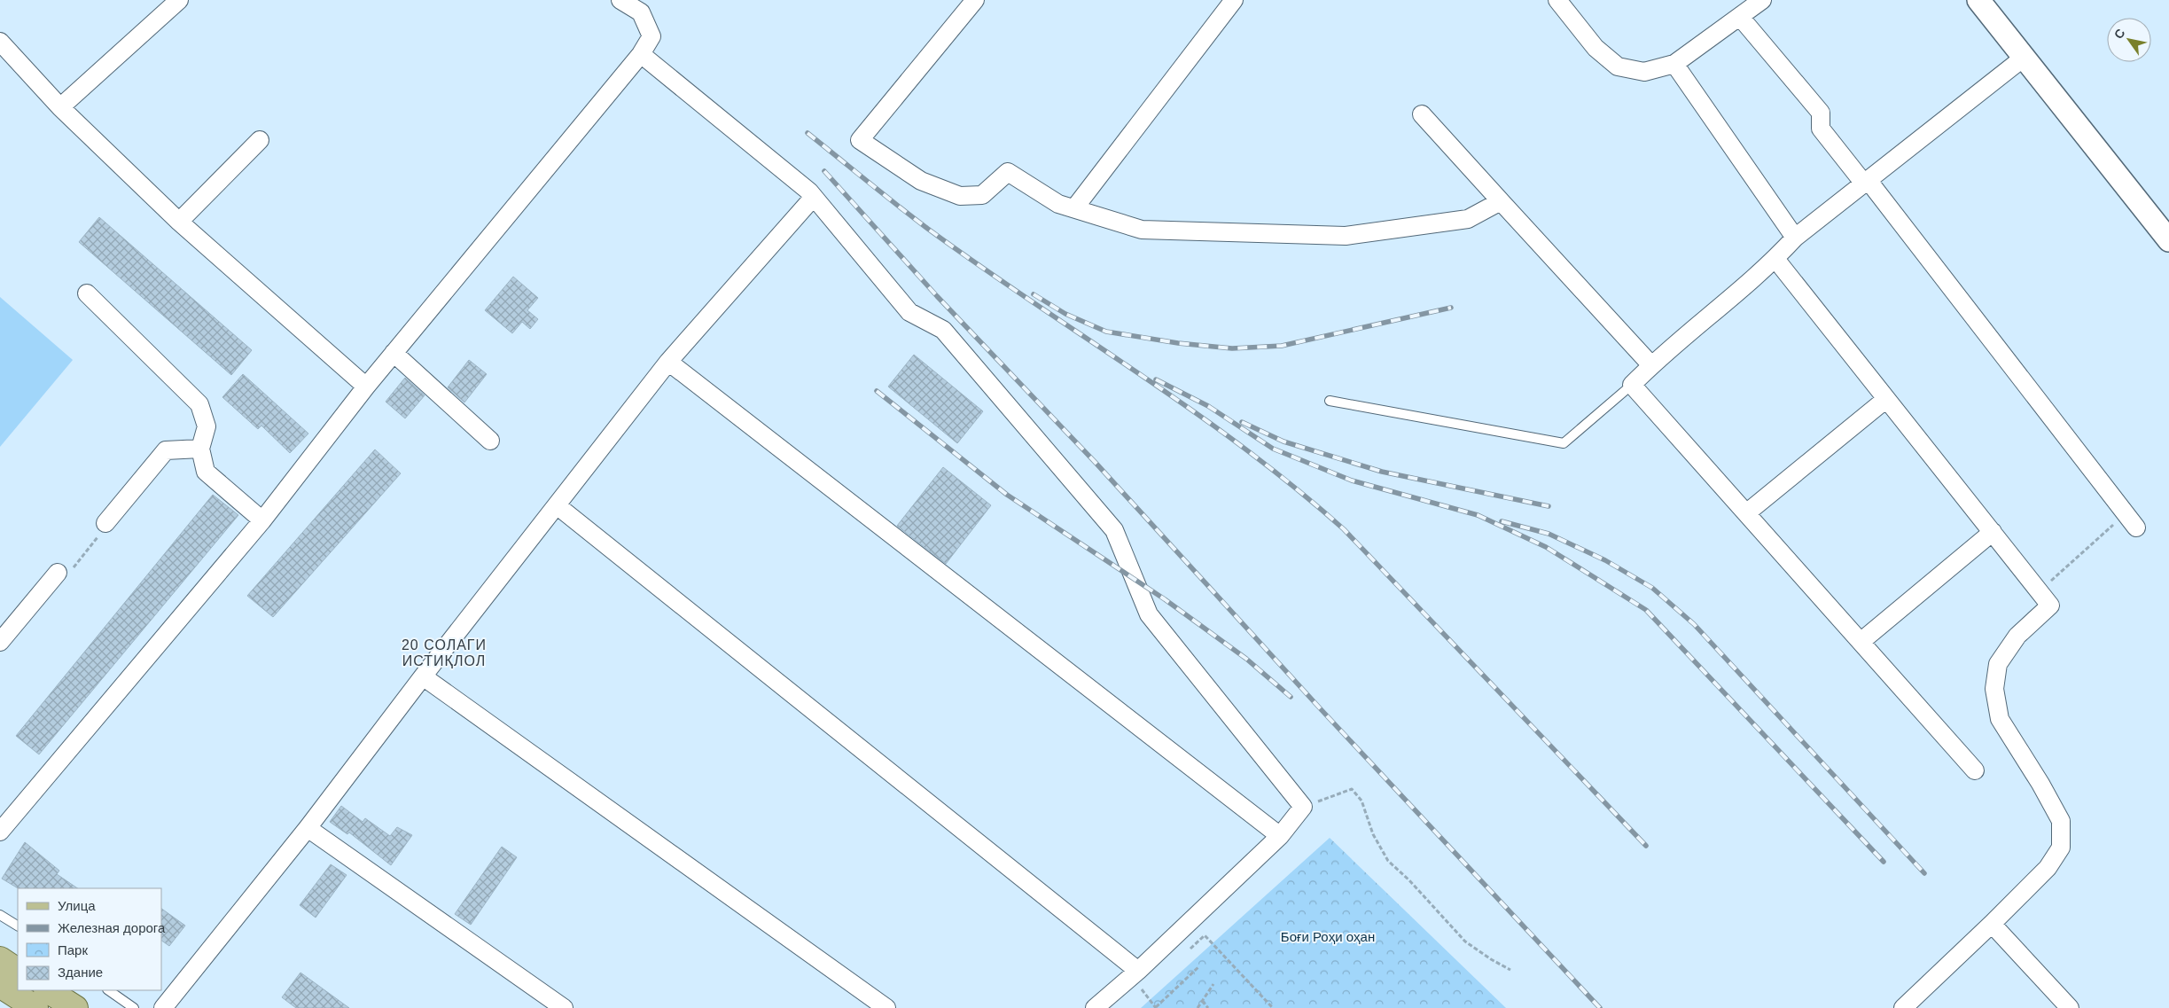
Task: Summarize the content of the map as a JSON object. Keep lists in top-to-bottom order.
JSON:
{
  "districts": ["20 СОЛАГИ ИСТИҚЛОЛ"],
  "parks": ["Боғи Роҳи оҳан"],
  "legend": [
    "Улица",
    "Железная дорога",
    "Парк",
    "Здание"
  ],
  "north": "top left"
}
